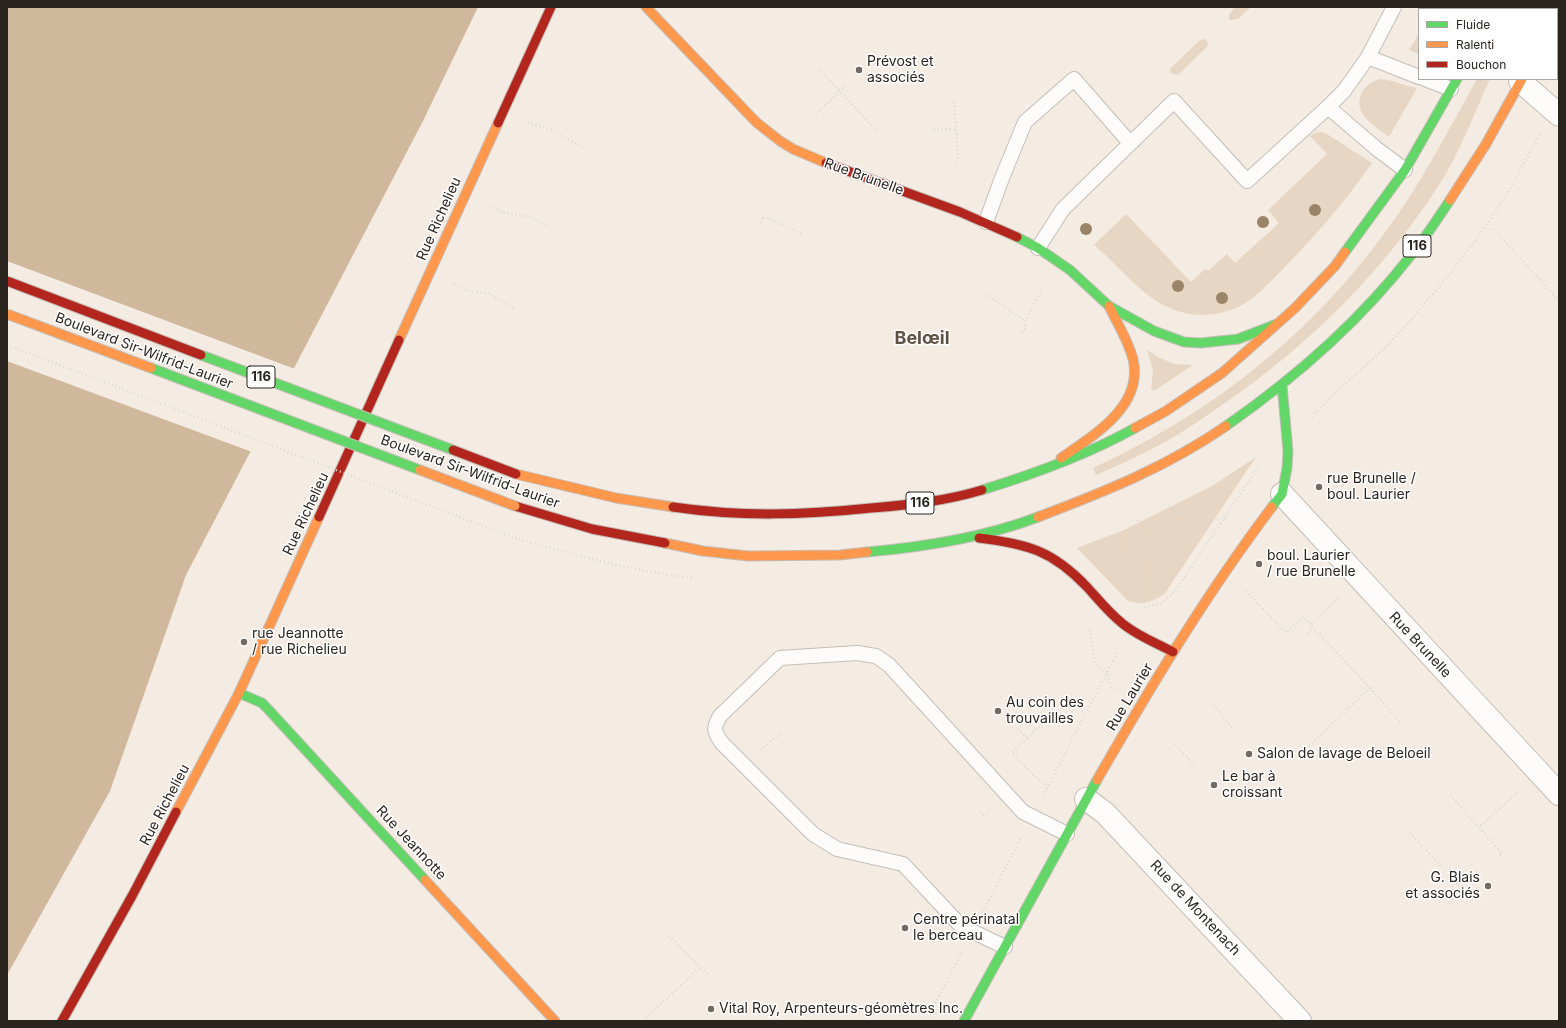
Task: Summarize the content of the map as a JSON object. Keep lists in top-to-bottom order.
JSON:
{
  "streets": {
    "main road": [
      "Rue Brunelle",
      "Rue Richelieu",
      "116",
      "Boulevard Sir-Wilfrid-Laurier",
      "Rue Laurier",
      "Rue Jeannotte"
    ],
    "street": ["Rue de Montenach"]
  },
  "crossings": [
    ["Rue Brunelle", "Boulevard Sir-Wilfrid-Laurier"],
    ["Rue Brunelle", "Rue Laurier"],
    ["Rue Richelieu", "Rue Jeannotte"],
    ["Boulevard Sir-Wilfrid-Laurier", "Rue Laurier"],
    ["Rue Laurier", "Rue de Montenach"]
  ],
  "districts": ["Belœil"],
  "places": [
    "Prévost et associés",
    "rue Brunelle / boul. Laurier",
    "boul. Laurier / rue Brunelle",
    "rue Jeannotte / rue Richelieu",
    "Au coin des trouvailles",
    "Salon de lavage de Beloeil",
    "Le bar à croissant",
    "G. Blais et associés",
    "Centre périnatal le berceau",
    "Vital Roy, Arpenteurs-géomètres Inc."
  ],
  "legend": ["Fluide", "Ralenti", "Bouchon"]
}
